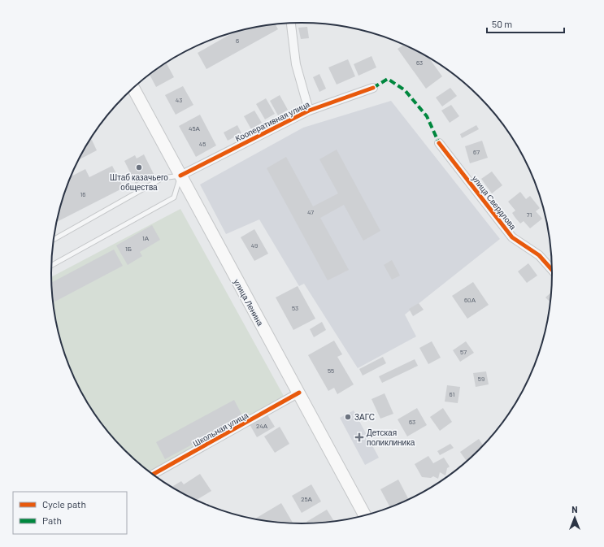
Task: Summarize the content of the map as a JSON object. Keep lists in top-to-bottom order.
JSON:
{
  "streets": {
    "main road": ["улица Ленина"],
    "street": ["Кооперативная улица", "улица Свердлова", "Школьная улица"]
  },
  "crossings": [
    ["Кооперативная улица", "улица Ленина"],
    ["улица Ленина", "Школьная улица"]
  ],
  "places": {
    "other": ["Штаб казачьего общества", "ЗАГС"],
    "health": ["Детская поликлиника"]
  },
  "house_numbers": [
    "6",
    "63",
    "43",
    "45А",
    "45",
    "67",
    "16",
    "47",
    "71",
    "1А",
    "49",
    "1Б",
    "60А",
    "53",
    "57",
    "55",
    "59",
    "61",
    "63",
    "24А",
    "25А"
  ],
  "legend": ["Cycle path", "Path"],
  "scale_bar": "50 m",
  "north": "top"
}
